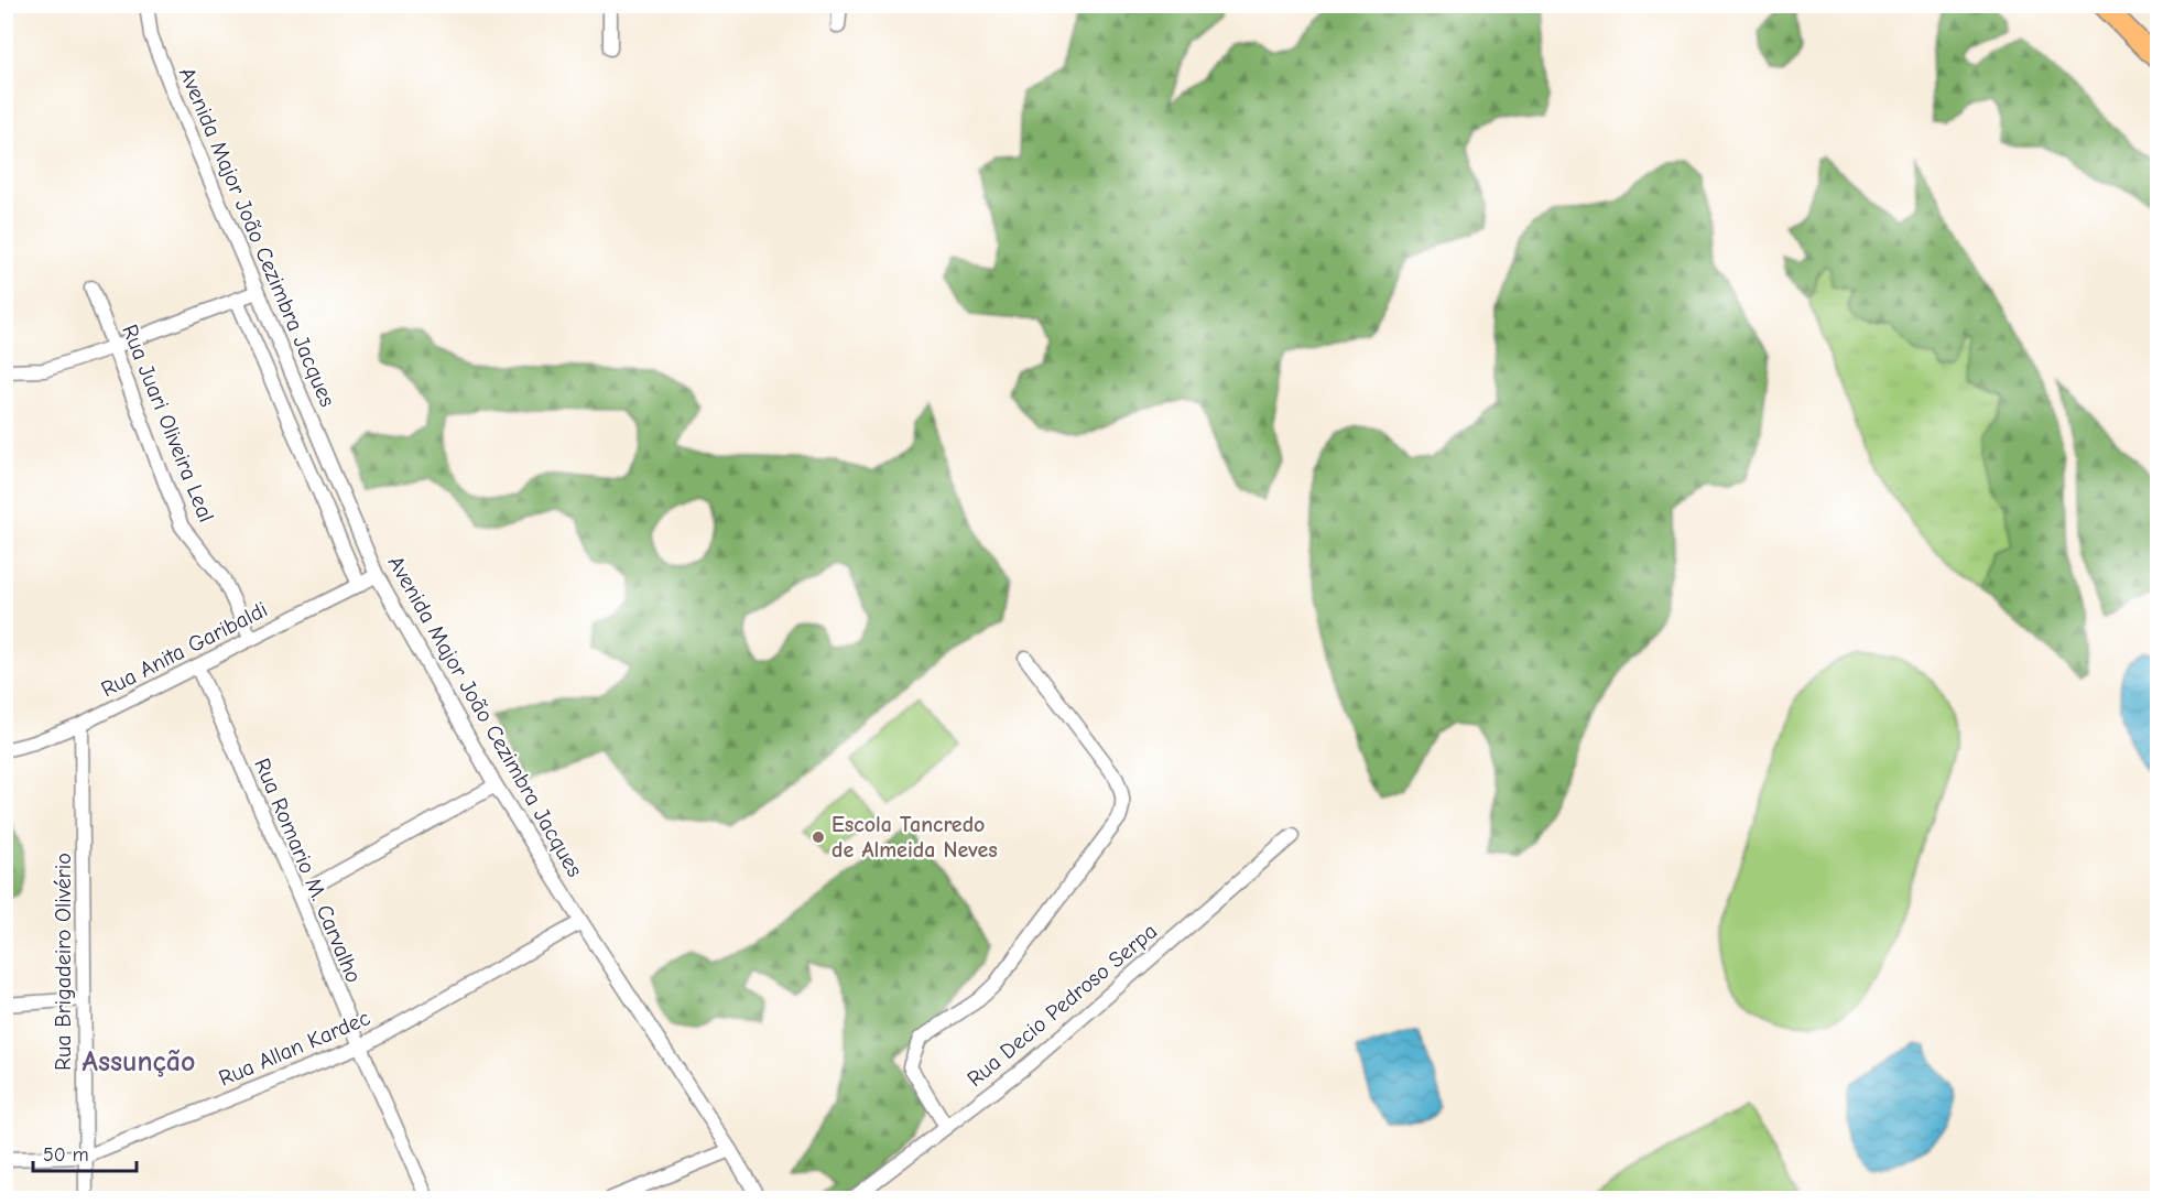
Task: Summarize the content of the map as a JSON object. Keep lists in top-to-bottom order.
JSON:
{
  "streets": {
    "street": [
      "Avenida Major João Cezimbra Jacques",
      "Rua Juari Oliveira Leal",
      "Rua Anita Garibaldi",
      "Rua Romario M. Carvalho",
      "Rua Brigadeiro Olivério",
      "Rua Decio Pedroso Serpa",
      "Rua Allan Kardec"
    ]
  },
  "crossings": [
    ["Avenida Major João Cezimbra Jacques", "Rua Anita Garibaldi"],
    ["Avenida Major João Cezimbra Jacques", "Rua Allan Kardec"],
    ["Rua Juari Oliveira Leal", "Rua Anita Garibaldi"],
    ["Rua Anita Garibaldi", "Rua Romario M. Carvalho"],
    ["Rua Anita Garibaldi", "Rua Brigadeiro Olivério"],
    ["Rua Romario M. Carvalho", "Rua Allan Kardec"],
    ["Rua Brigadeiro Olivério", "Rua Allan Kardec"]
  ],
  "districts": ["Assunção"],
  "places": ["Escola Tancredo de Almeida Neves"],
  "scale_bar": "50 m"
}
